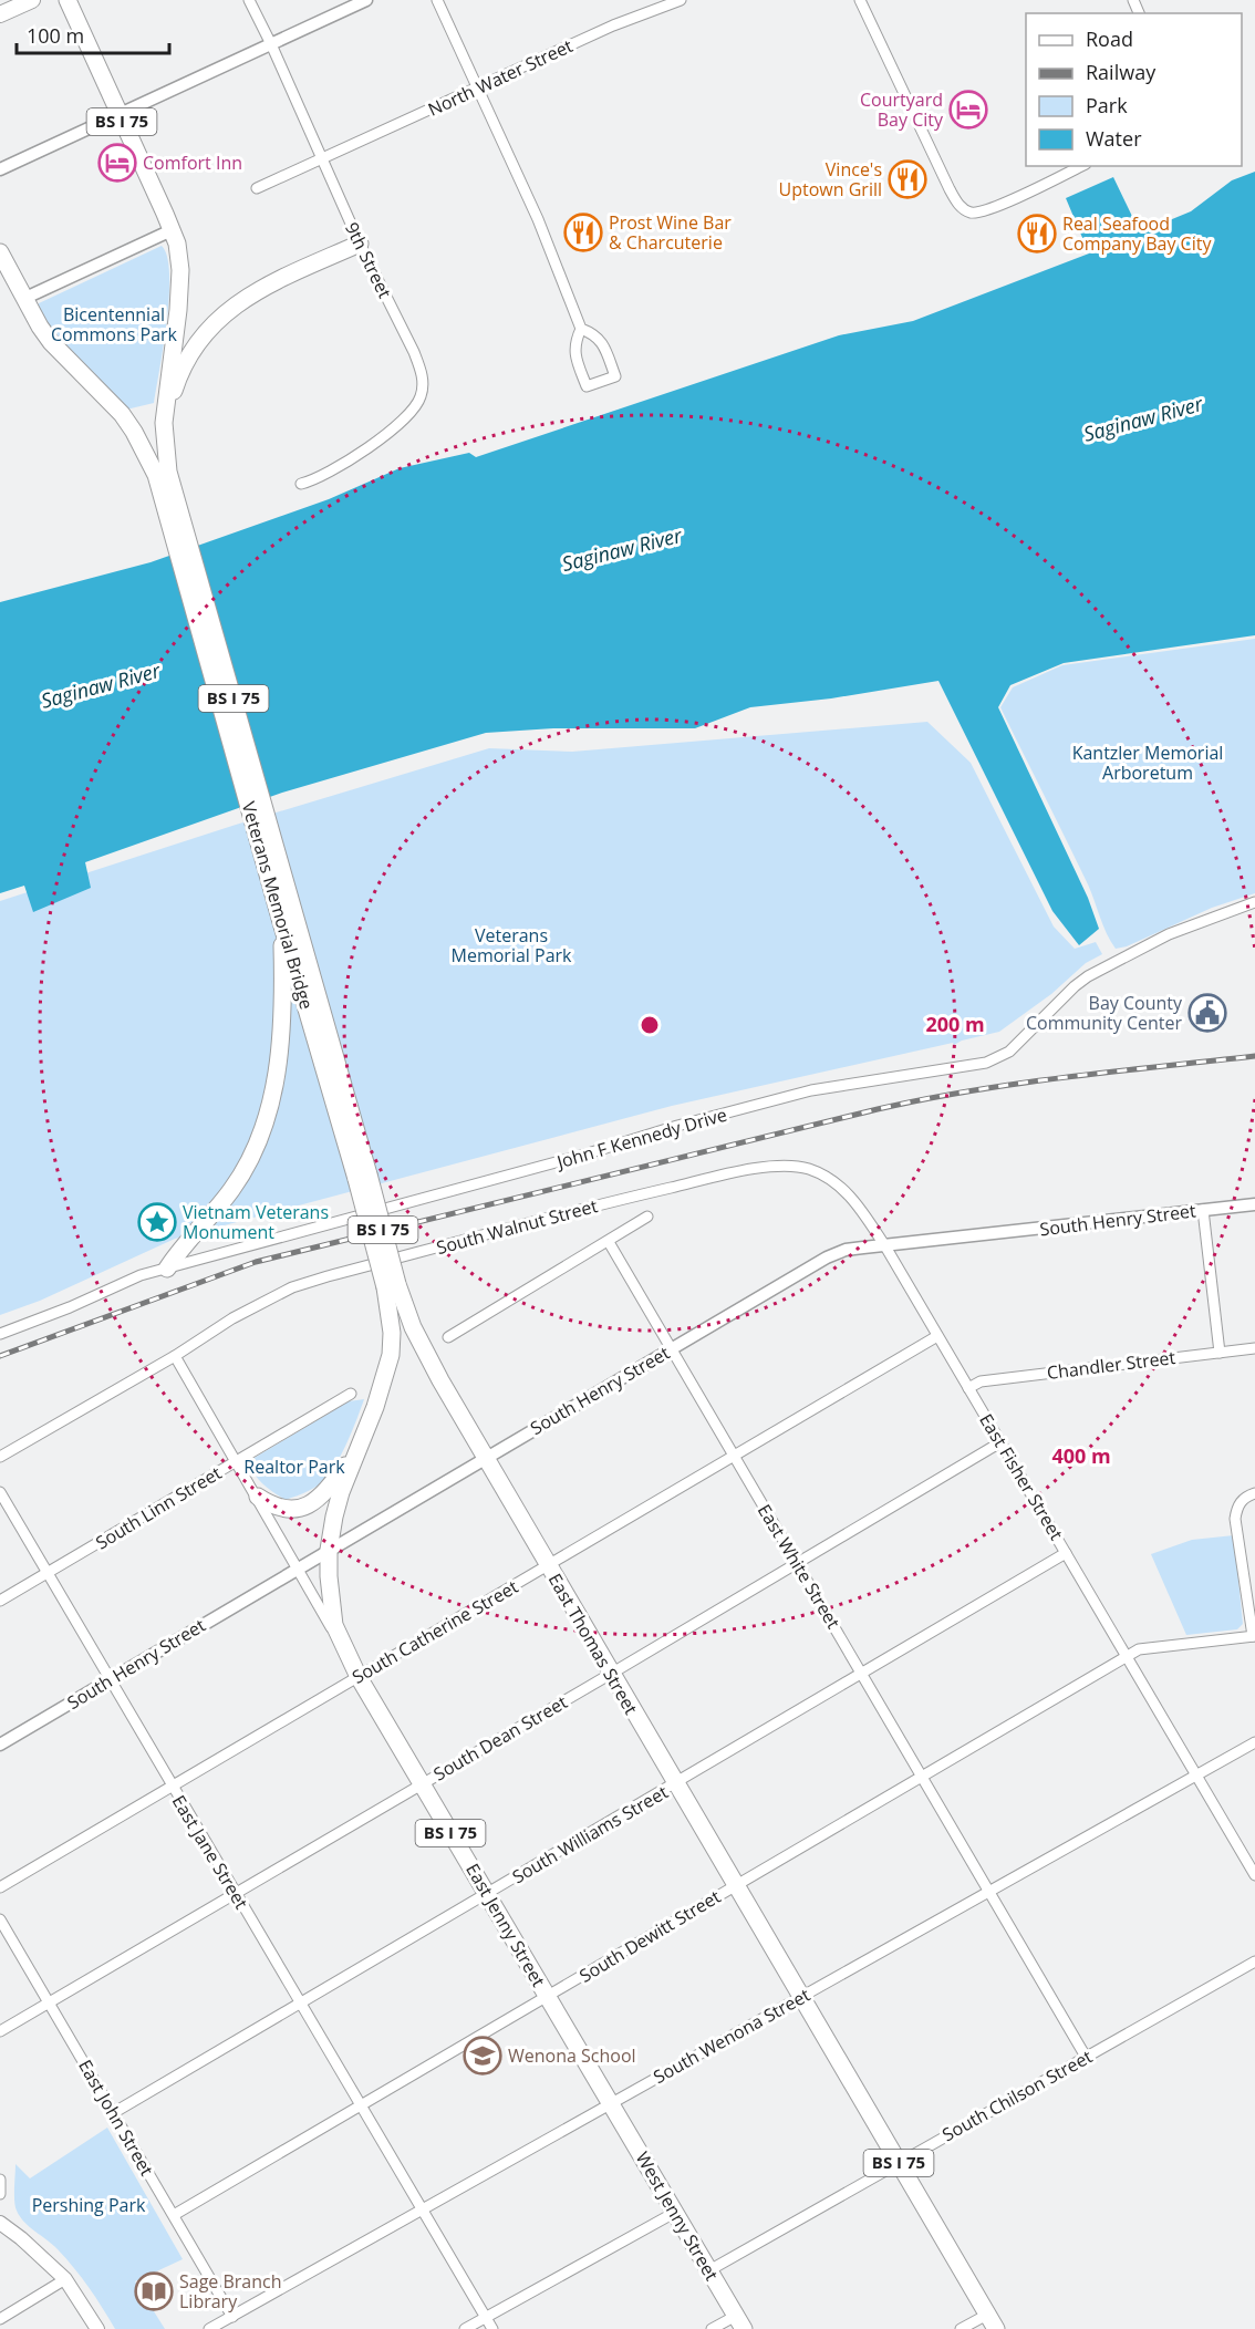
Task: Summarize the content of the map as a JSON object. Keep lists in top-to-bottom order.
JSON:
{
  "streets": {
    "highway": [
      "BS I 75",
      "Veterans Memorial Bridge",
      "East Thomas Street",
      "East Jenny Street",
      "West Jenny Street"
    ],
    "street": [
      "North Water Street",
      "9th Street",
      "John F Kennedy Drive",
      "South Henry Street",
      "South Walnut Street",
      "Chandler Street",
      "East Fisher Street",
      "South Linn Street",
      "East White Street",
      "South Catherine Street",
      "South Dean Street",
      "South Williams Street",
      "East Jane Street",
      "South Dewitt Street",
      "South Wenona Street",
      "South Chilson Street",
      "East John Street"
    ]
  },
  "crossings": [
    ["North Water Street", "9th Street"],
    ["BS I 75", "Veterans Memorial Bridge"],
    ["BS I 75", "East Thomas Street"],
    ["BS I 75", "South Wenona Street"],
    ["BS I 75", "South Chilson Street"],
    ["Veterans Memorial Bridge", "South Henry Street"],
    ["Veterans Memorial Bridge", "East Thomas Street"],
    ["Veterans Memorial Bridge", "East Jenny Street"],
    ["South Henry Street", "East Fisher Street"],
    ["South Henry Street", "East White Street"],
    ["South Henry Street", "East Thomas Street"],
    ["South Henry Street", "East Jane Street"],
    ["South Henry Street", "East Jenny Street"],
    ["South Walnut Street", "East Fisher Street"],
    ["South Walnut Street", "East Jenny Street"],
    ["Chandler Street", "East Fisher Street"],
    ["East Fisher Street", "South Catherine Street"],
    ["East Fisher Street", "South Dean Street"],
    ["East Fisher Street", "South Williams Street"],
    ["East Fisher Street", "South Dewitt Street"],
    ["East Fisher Street", "South Wenona Street"],
    ["South Linn Street", "East Jane Street"],
    ["South Linn Street", "East Jenny Street"],
    ["East White Street", "South Catherine Street"],
    ["East White Street", "South Dean Street"],
    ["East White Street", "South Williams Street"],
    ["East White Street", "South Dewitt Street"],
    ["East White Street", "South Wenona Street"],
    ["East White Street", "South Chilson Street"],
    ["South Catherine Street", "East Thomas Street"],
    ["South Catherine Street", "East Jane Street"],
    ["South Catherine Street", "East Jenny Street"],
    ["East Thomas Street", "South Dean Street"],
    ["East Thomas Street", "South Williams Street"],
    ["East Thomas Street", "South Dewitt Street"],
    ["East Thomas Street", "South Wenona Street"],
    ["South Dean Street", "East Jane Street"],
    ["South Dean Street", "East Jenny Street"],
    ["South Dean Street", "East John Street"],
    ["South Williams Street", "East Jane Street"],
    ["South Williams Street", "East Jenny Street"],
    ["South Williams Street", "East John Street"],
    ["East Jane Street", "South Dewitt Street"],
    ["East Jane Street", "South Wenona Street"],
    ["East Jenny Street", "South Dewitt Street"],
    ["East Jenny Street", "South Wenona Street"],
    ["East Jenny Street", "West Jenny Street"],
    ["South Dewitt Street", "East John Street"],
    ["South Wenona Street", "East John Street"],
    ["South Wenona Street", "West Jenny Street"],
    ["South Chilson Street", "West Jenny Street"]
  ],
  "water": ["Saginaw River"],
  "parks": [
    "Bicentennial Commons Park",
    "Kantzler Memorial Arboretum",
    "Veterans Memorial Park",
    "Realtor Park",
    "Pershing Park"
  ],
  "places": {
    "hotel": ["Courtyard Bay City", "Comfort Inn"],
    "restaurant": ["Vince's Uptown Grill", "Prost Wine Bar & Charcuterie", "Real Seafood Company Bay City"],
    "public building": ["Bay County Community Center"],
    "place": ["Vietnam Veterans Monument"],
    "school or university": ["Wenona School"],
    "library": ["Sage Branch Library"]
  },
  "legend": [
    "Road",
    "Railway",
    "Park",
    "Water"
  ],
  "scale_bar": "100 m",
  "rings": ["200 m", "400 m"]
}
